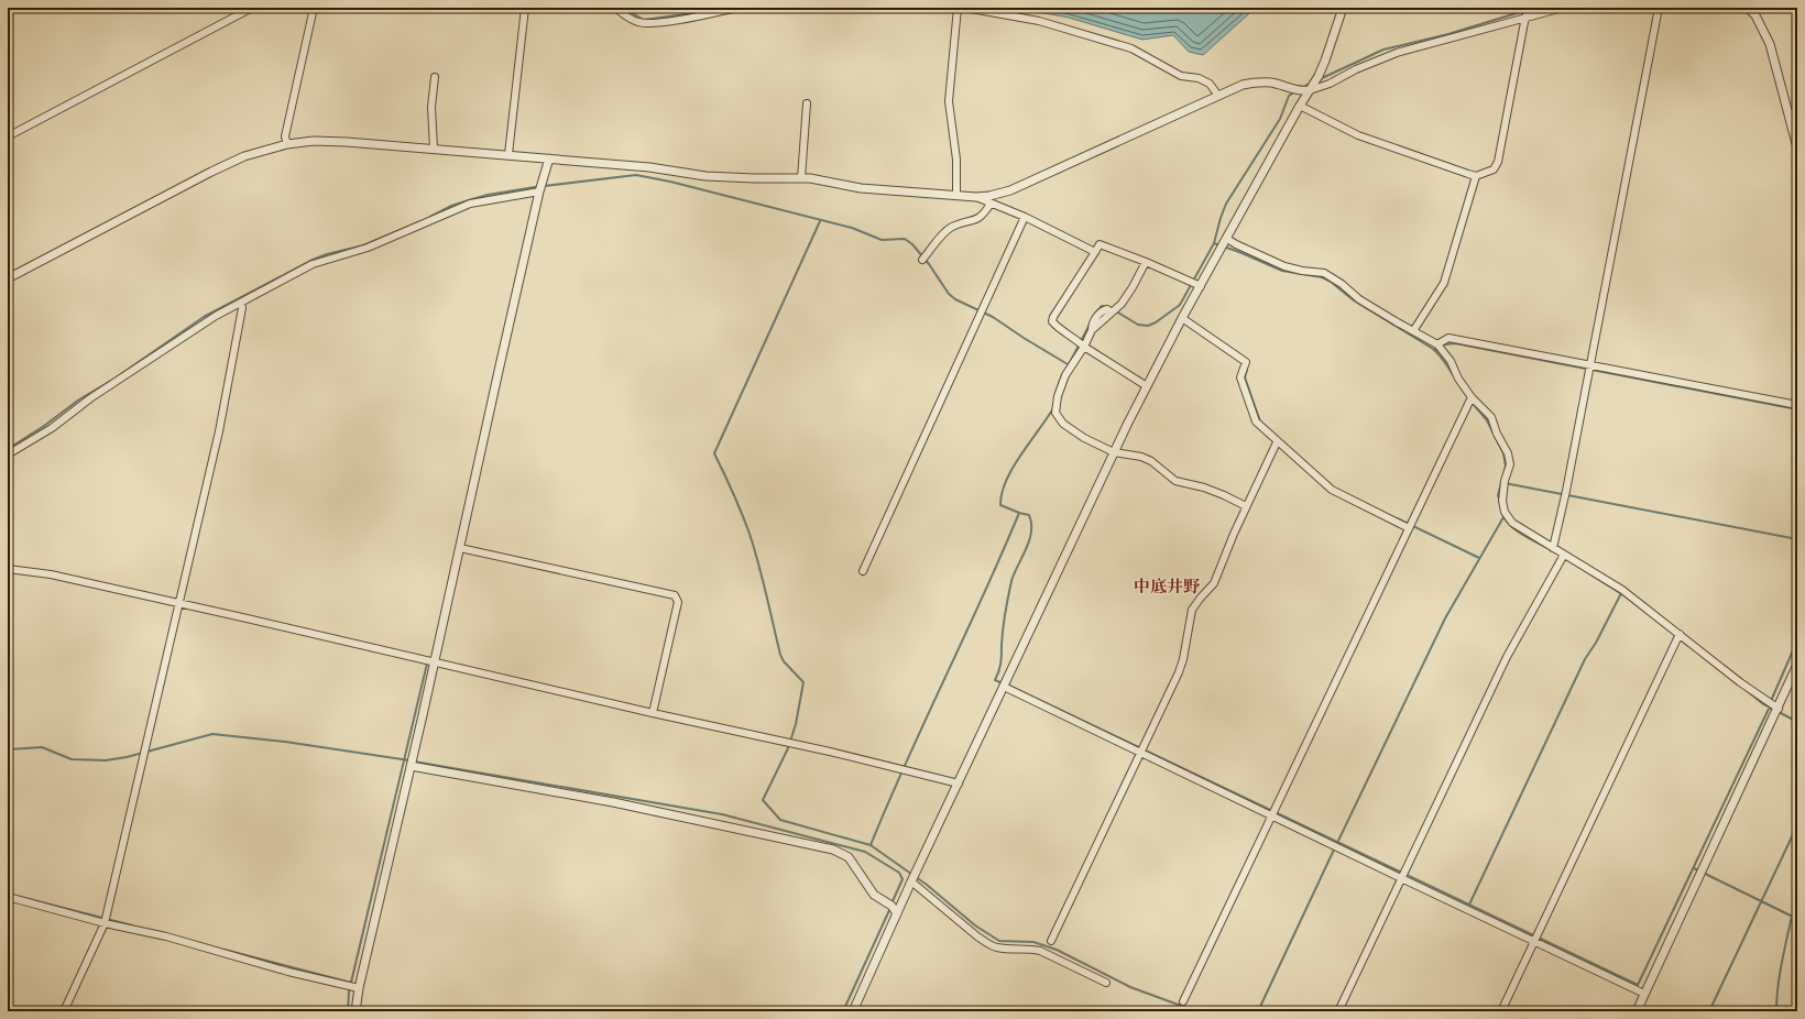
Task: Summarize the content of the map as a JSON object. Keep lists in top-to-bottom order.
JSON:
{
  "districts": ["中底井野"]
}
